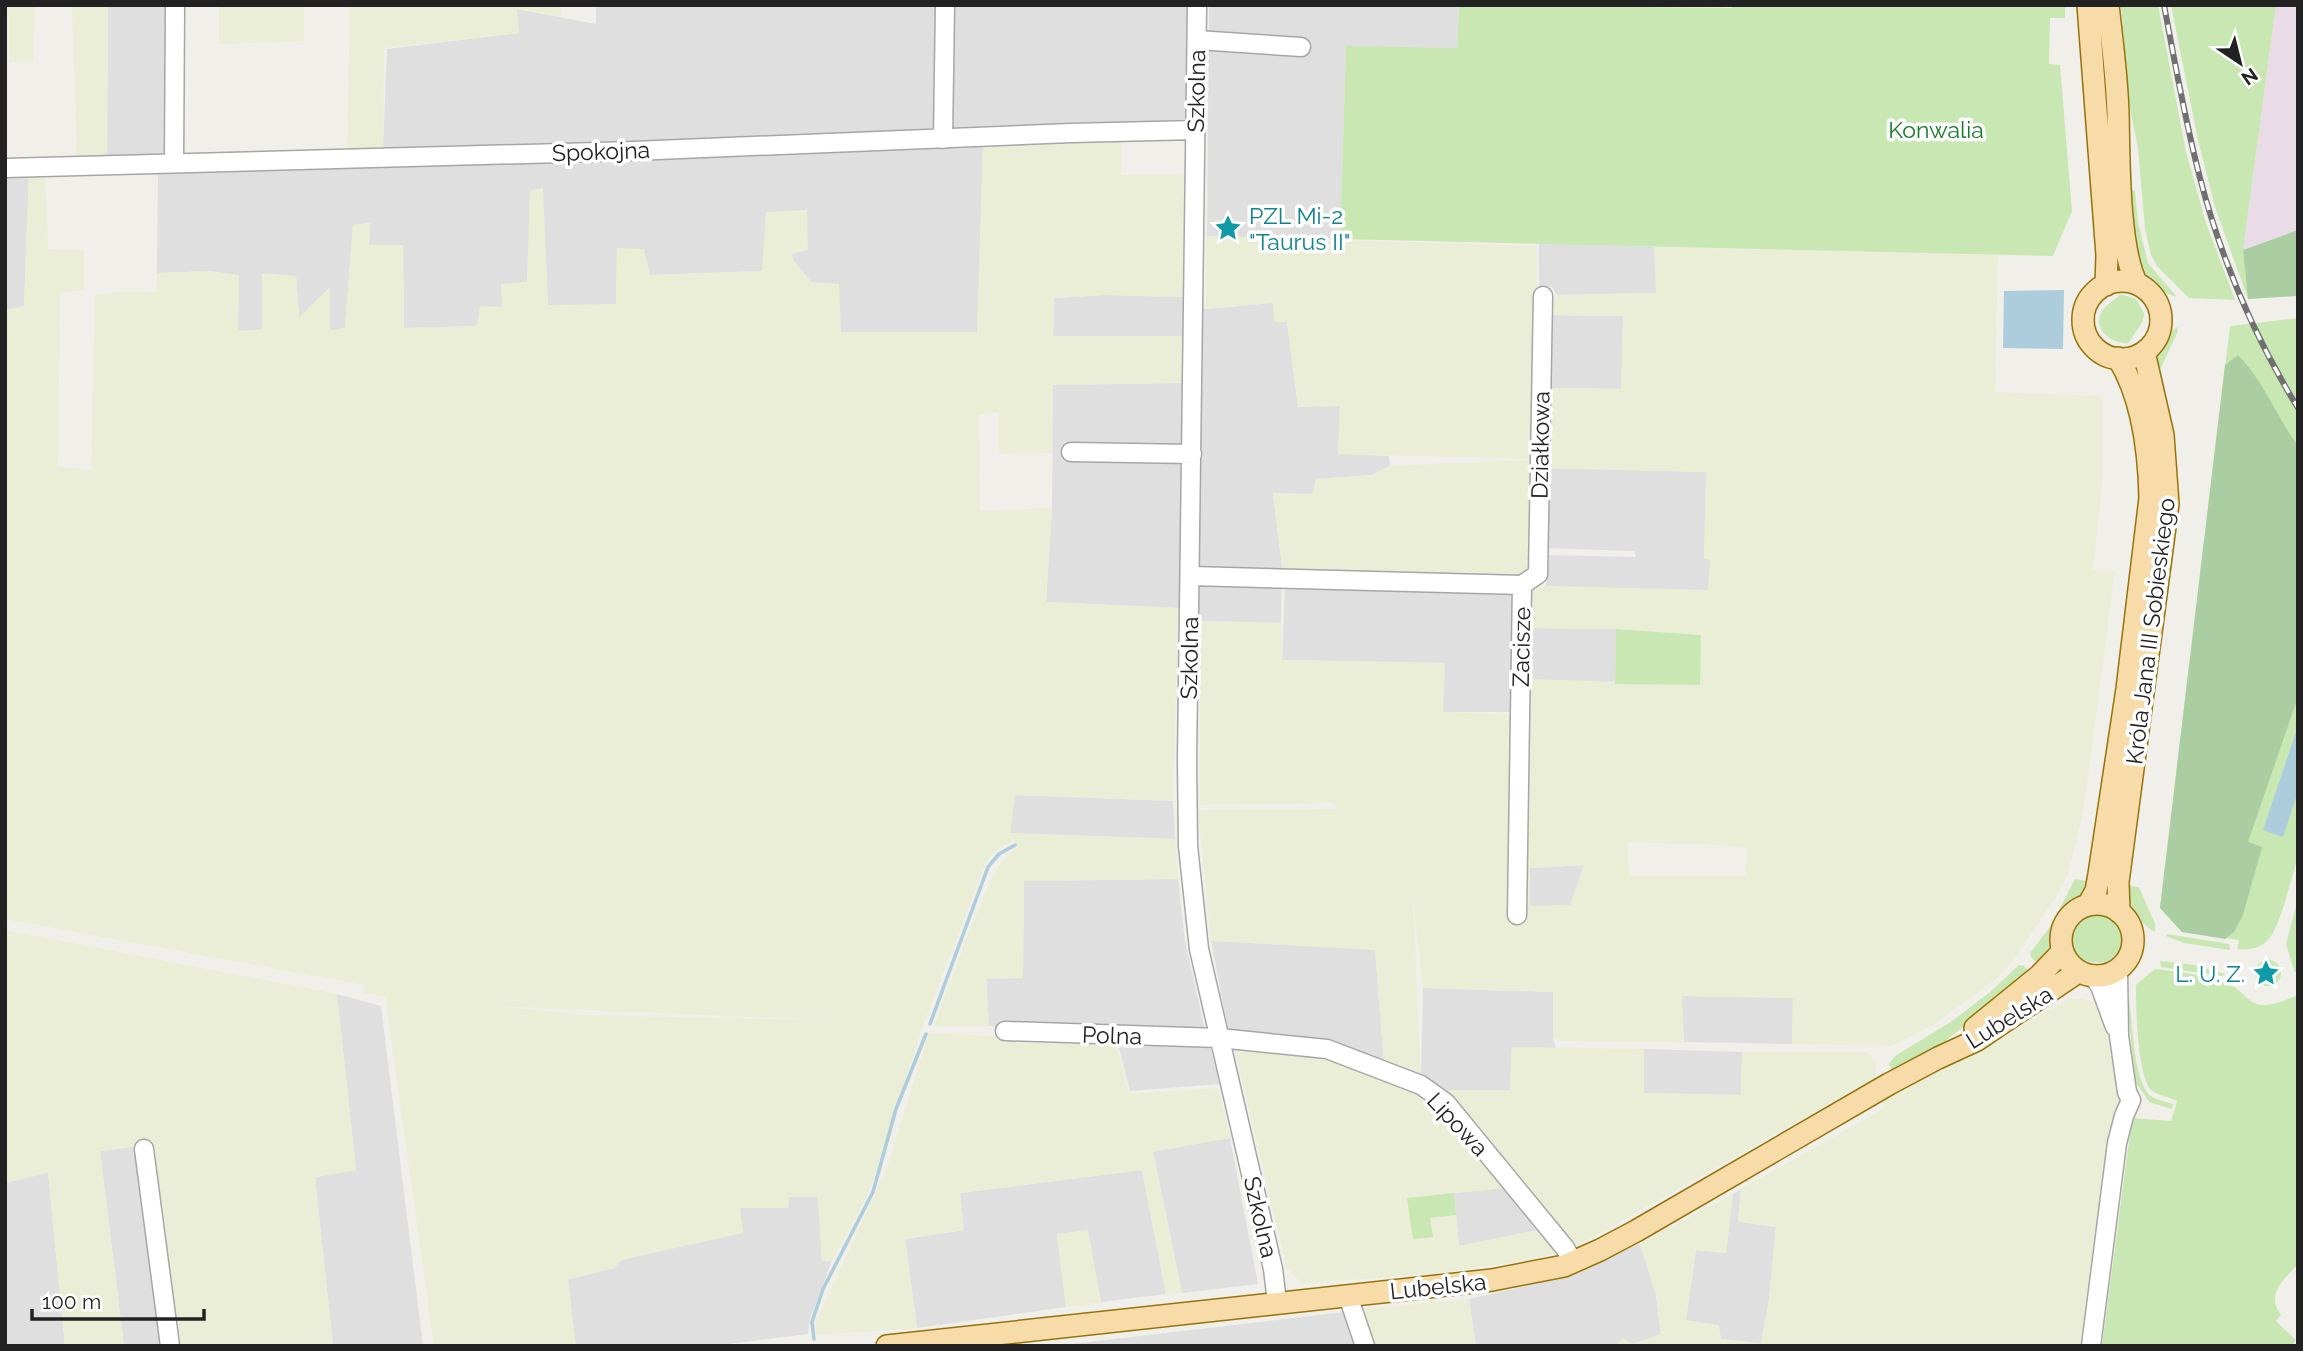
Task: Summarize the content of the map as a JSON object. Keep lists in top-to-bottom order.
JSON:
{
  "streets": {
    "main road": ["Króla Jana III Sobieskiego", "Lubelska"],
    "street": [
      "Szkolna",
      "Spokojna",
      "Działkowa",
      "Zacisze",
      "Polna",
      "Lipowa"
    ]
  },
  "crossings": [
    ["Szkolna", "Spokojna"],
    ["Szkolna", "Zacisze"],
    ["Szkolna", "Lubelska"],
    ["Szkolna", "Polna"],
    ["Szkolna", "Lipowa"],
    ["Działkowa", "Zacisze"],
    ["Króla Jana III Sobieskiego", "Lubelska"],
    ["Lubelska", "Lipowa"],
    ["Polna", "Lipowa"]
  ],
  "parks": ["Konwalia"],
  "places": {
    "place": ["PZL Mi-2 \"Taurus II\"", "L. U. Z."]
  },
  "scale_bar": "100 m",
  "north": "bottom right"
}
